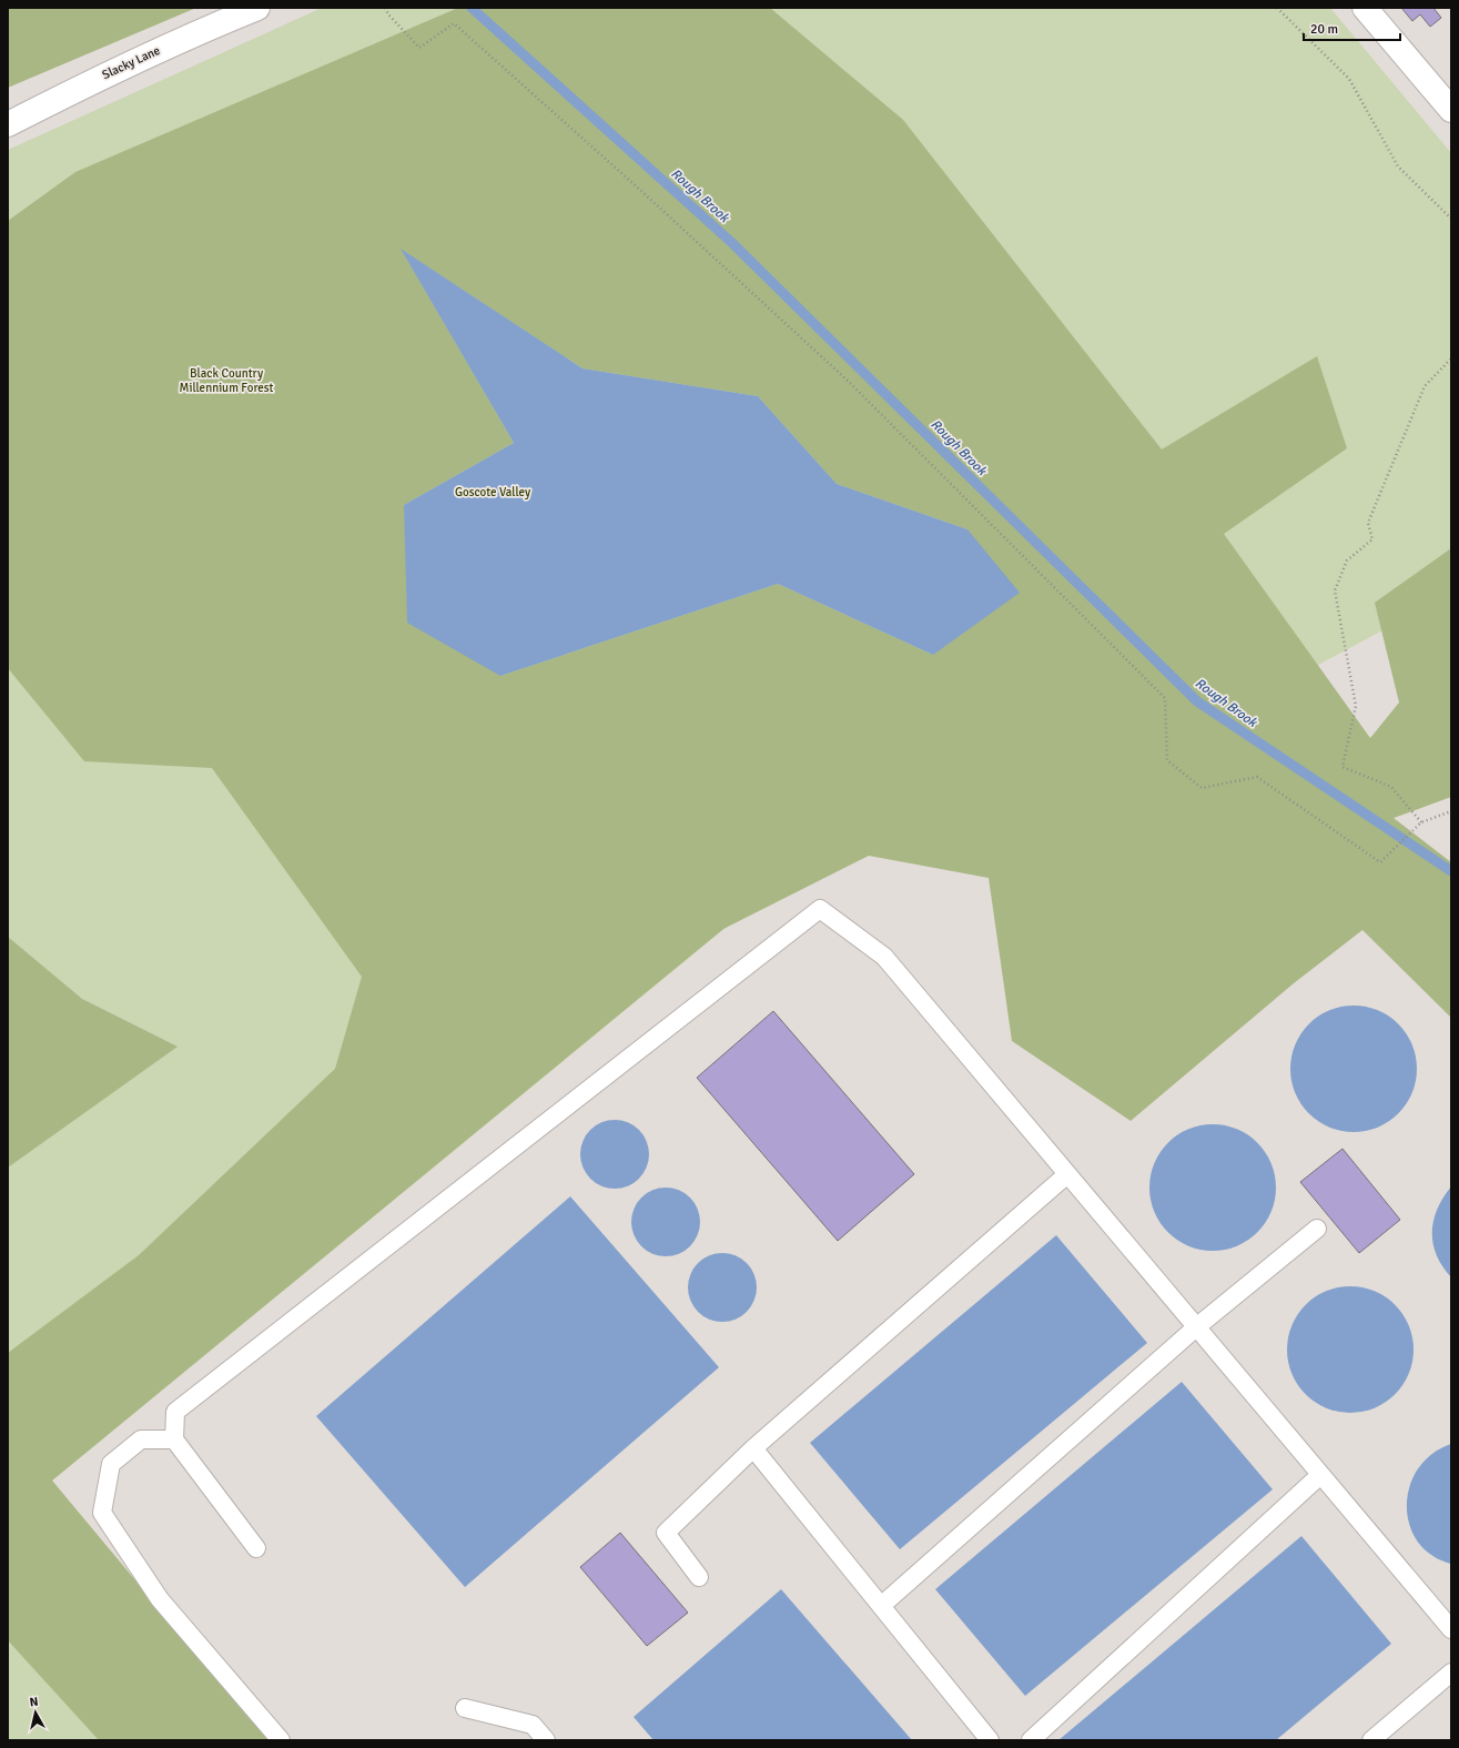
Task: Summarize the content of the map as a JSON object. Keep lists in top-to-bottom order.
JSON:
{
  "streets": {
    "street": ["Slacky Lane"]
  },
  "water": ["Rough Brook"],
  "parks": ["Black Country Millennium Forest", "Goscote Valley"],
  "scale_bar": "20 m",
  "north": "top"
}
